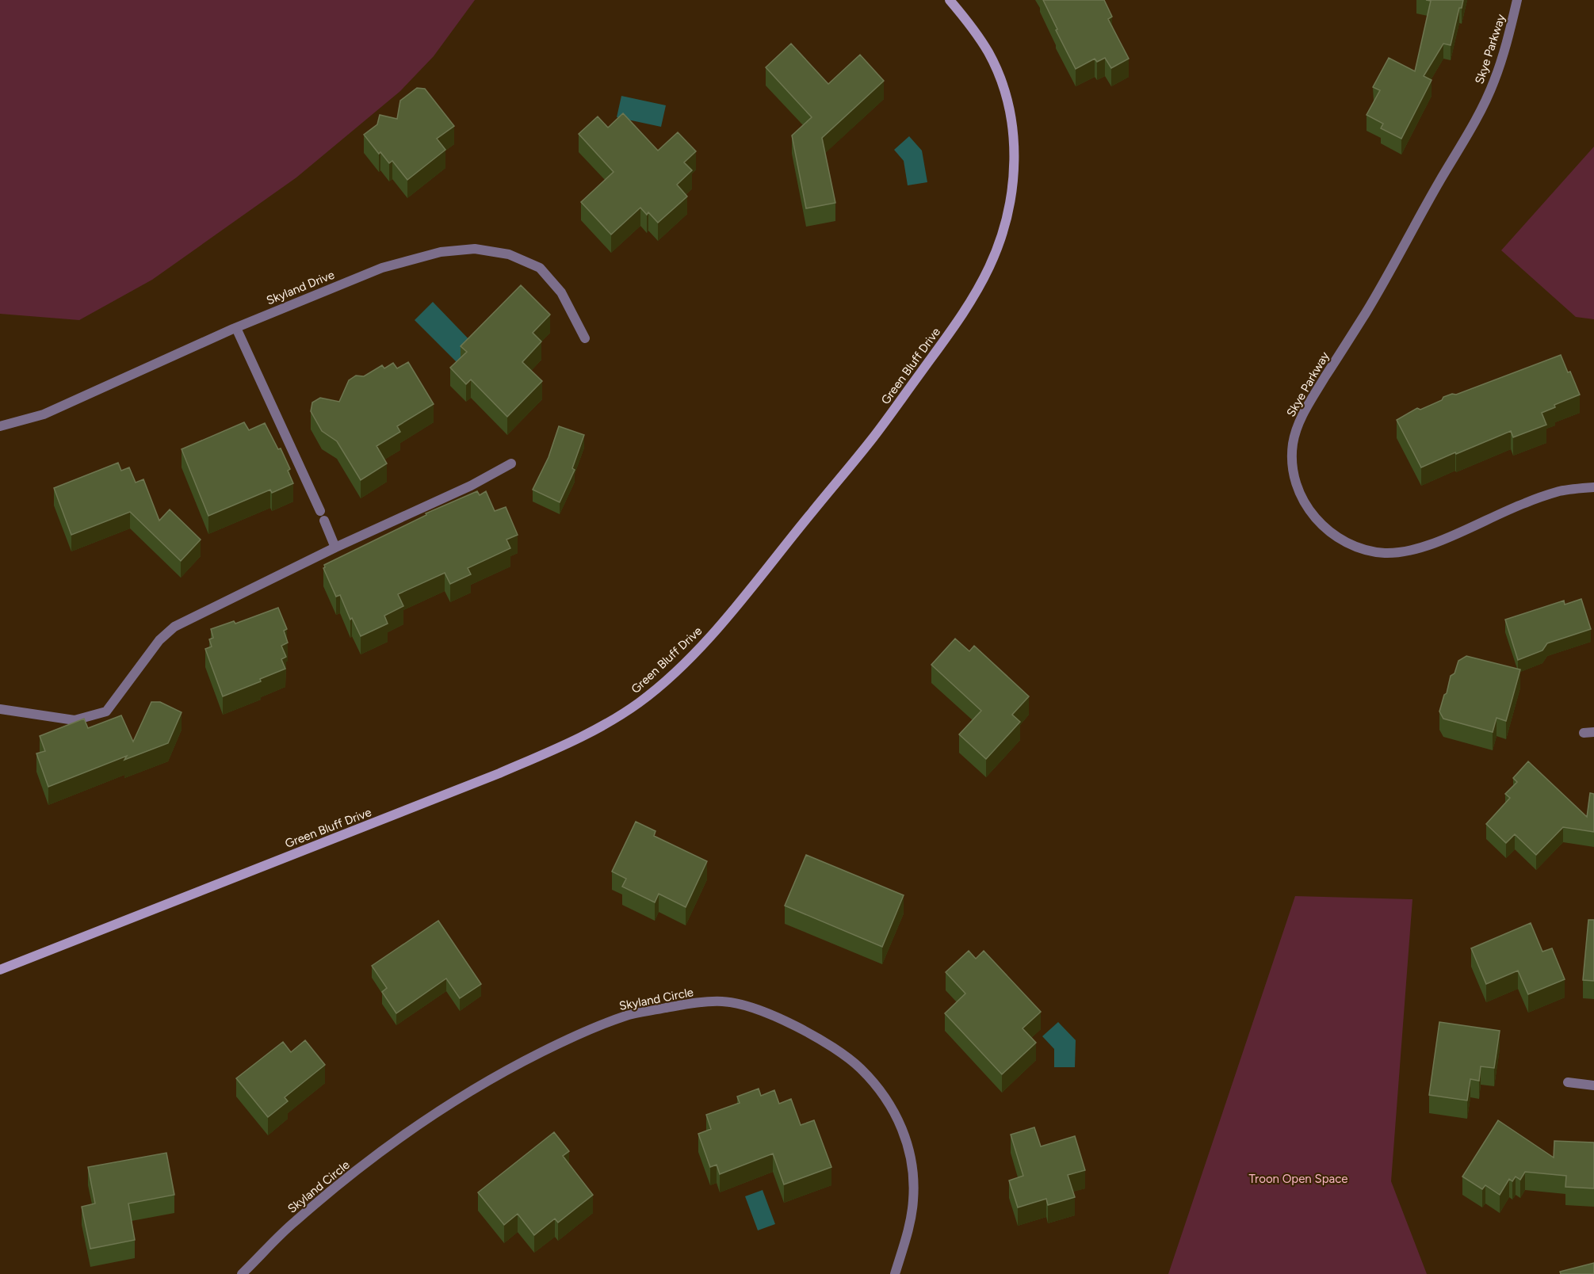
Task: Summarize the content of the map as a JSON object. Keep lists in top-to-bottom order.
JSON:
{
  "streets": {
    "street": [
      "Skye Parkway",
      "Skyland Drive",
      "Green Bluff Drive",
      "Skyland Circle"
    ]
  },
  "parks": ["Troon Open Space"]
}
